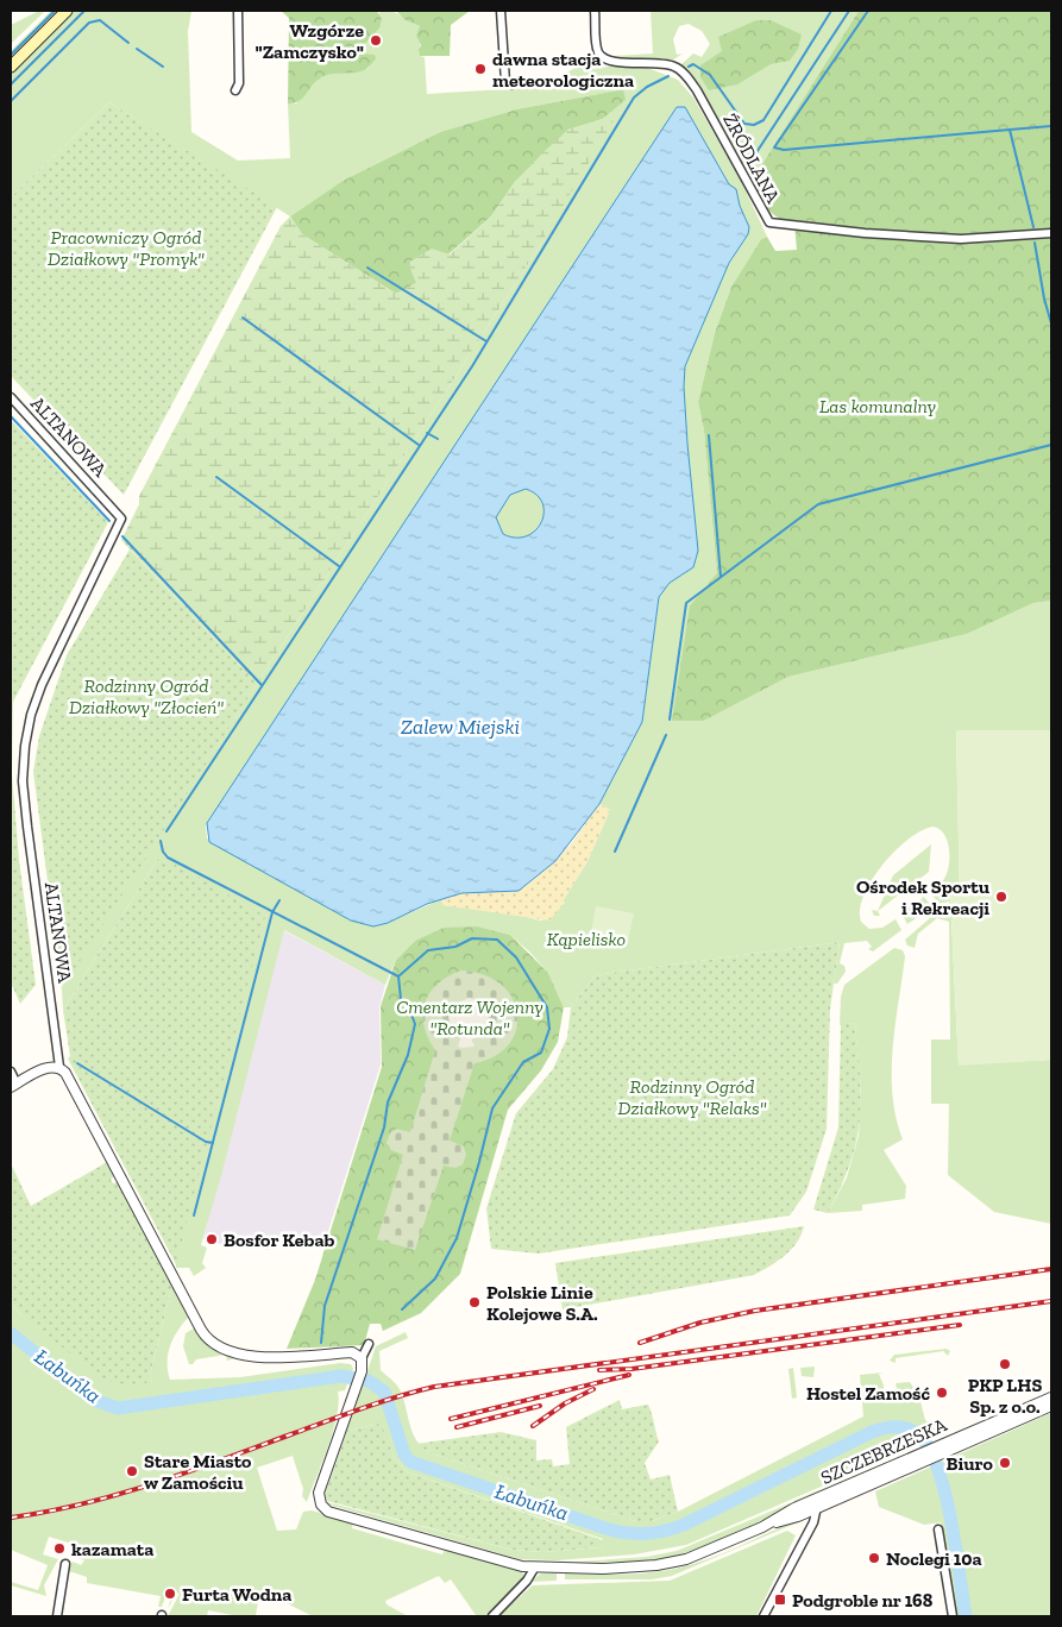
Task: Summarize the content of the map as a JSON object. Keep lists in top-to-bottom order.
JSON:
{
  "streets": {
    "street": ["ŹRÓDLANA", "ALTANOWA", "SZCZEBRZESKA"]
  },
  "crossings": [
    ["ALTANOWA", "SZCZEBRZESKA"]
  ],
  "water": ["Zalew Miejski", "Łabuńka"],
  "parks": [
    "Pracowniczy Ogród Działkowy \"Promyk\"",
    "Las komunalny",
    "Rodzinny Ogród Działkowy \"Złocień\"",
    "Kąpielisko",
    "Cmentarz Wojenny \"Rotunda\"",
    "Rodzinny Ogród Działkowy \"Relaks\""
  ],
  "places": {
    "other": [
      "Wzgórze \"Zamczysko\"",
      "dawna stacja meteorologiczna",
      "Ośrodek Sportu i Rekreacji",
      "Bosfor Kebab",
      "Polskie Linie Kolejowe S.A.",
      "PKP LHS Sp. z o.o.",
      "Hostel Zamość",
      "Biuro",
      "Stare Miasto w Zamościu",
      "kazamata",
      "Noclegi 10a",
      "Furta Wodna"
    ],
    "transit": ["Podgroble nr 168"]
  }
}
